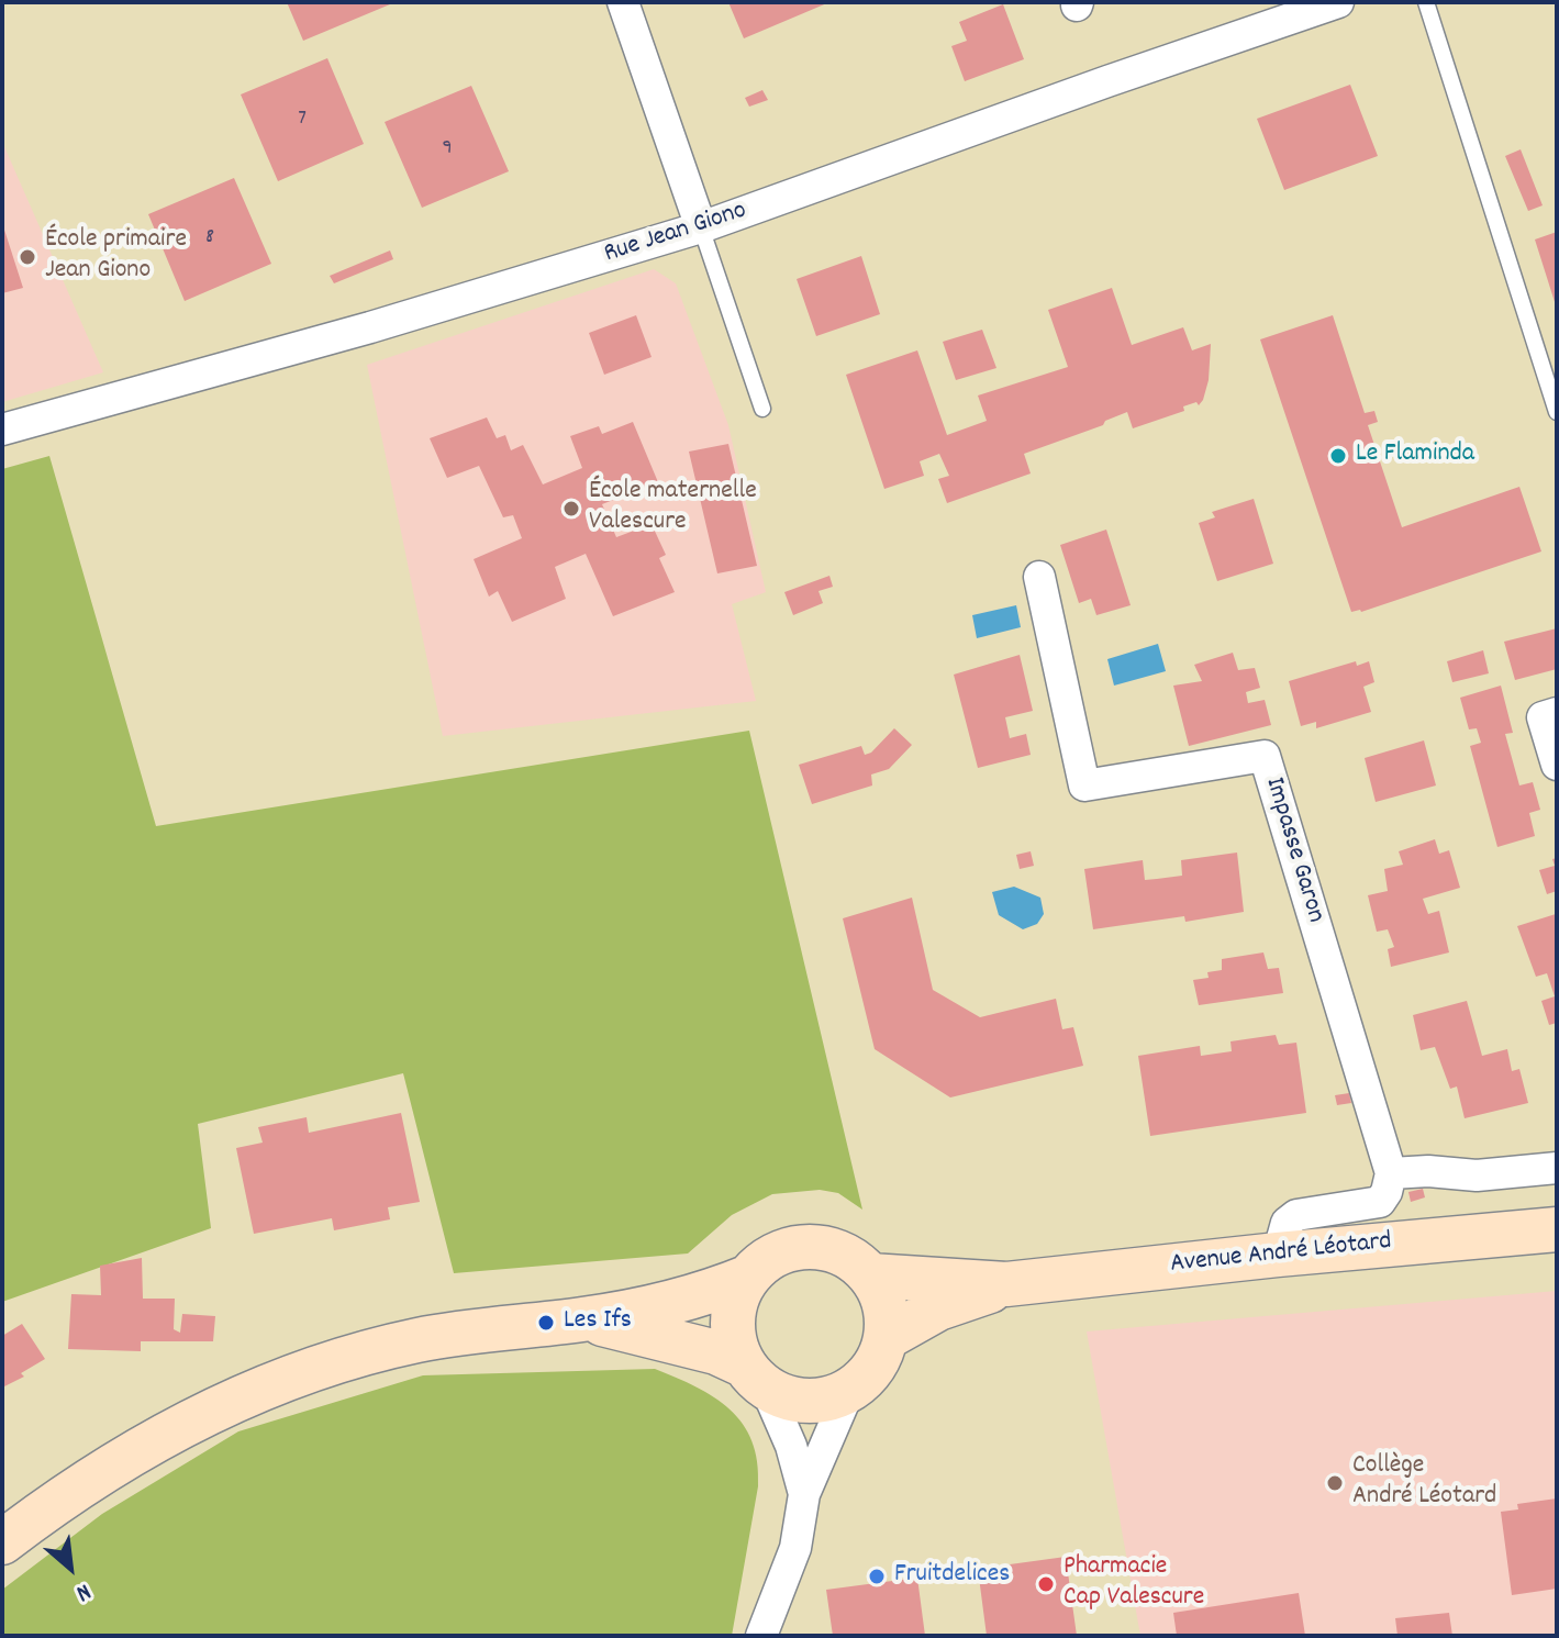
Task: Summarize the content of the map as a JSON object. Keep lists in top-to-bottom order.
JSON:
{
  "streets": {
    "main road": ["Avenue André Léotard"],
    "street": ["Rue Jean Giono", "Impasse Garon"]
  },
  "places": [
    "École primaire Jean Giono",
    "Le Flaminda",
    "École maternelle Valescure",
    "Les Ifs",
    "Collège André Léotard",
    "Fruitdelices",
    "Pharmacie Cap Valescure"
  ],
  "house_numbers": ["7", "9", "8"],
  "north": "bottom right"
}
